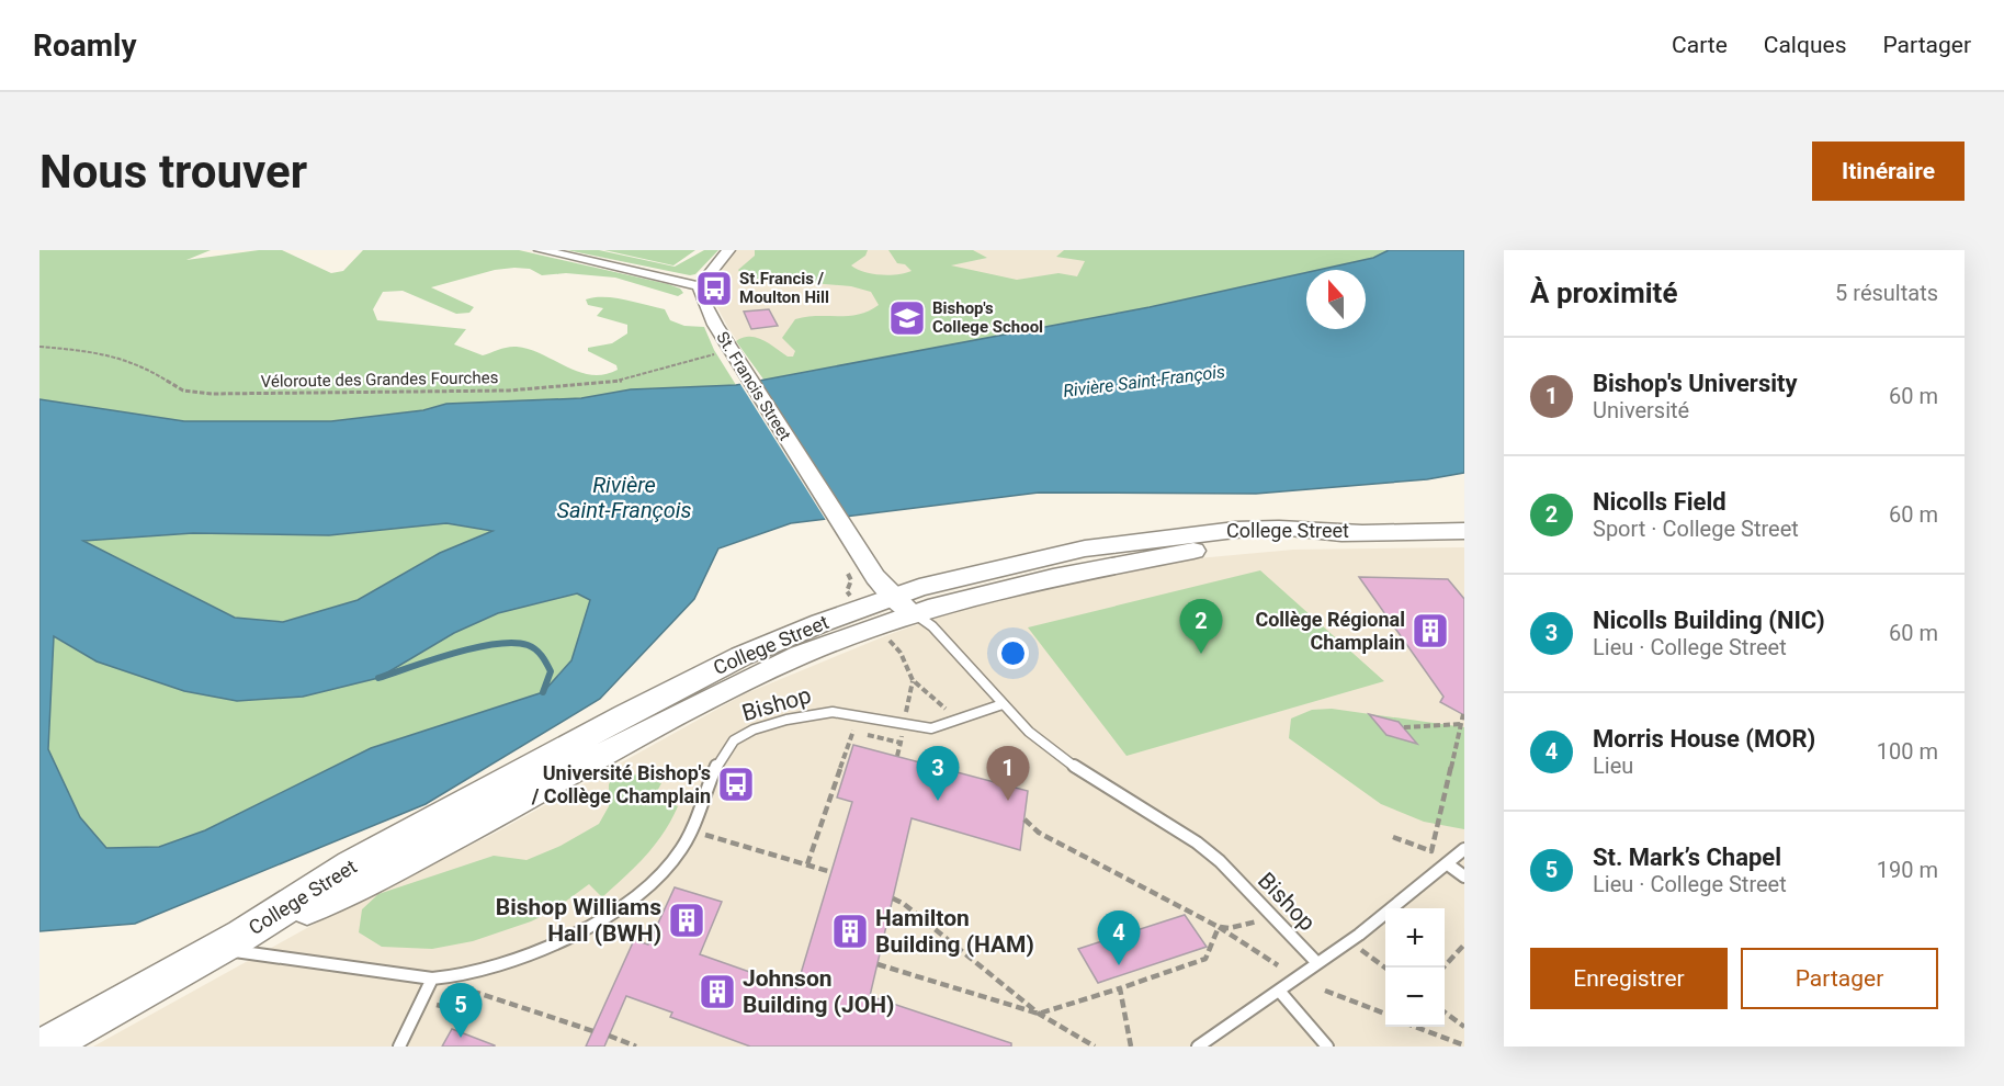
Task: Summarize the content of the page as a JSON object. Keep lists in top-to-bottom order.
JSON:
{
  "streets": {
    "main road": ["College Street"],
    "street": ["St. Francis Street"],
    "lane": ["Bishop"],
    "path": ["Véloroute des Grandes Fourches"]
  },
  "crossings": [
    ["St. Francis Street", "College Street"],
    ["College Street", "Bishop"]
  ],
  "water": ["Rivière Saint-François"],
  "places": {
    "bus stop": ["St.Francis / Moulton Hill", "Université Bishop's / Collège Champlain"],
    "school or university": ["Bishop's College School"],
    "building": [
      "Collège Régional Champlain",
      "Bishop Williams Hall (BWH)",
      "Hamilton Building (HAM)",
      "Johnson Building (JOH)"
    ]
  },
  "north": "top",
  "page": {
    "header": "Roamly",
    "nav": ["Carte", "Calques", "Partager"],
    "buttons": [
      "Itinéraire",
      ["Enregistrer", "Partager"]
    ],
    "title": "Nous trouver",
    "heading": ["À proximité", "5 résultats"],
    "list": [
      {
        "mark": "1",
        "name": "Bishop's University",
        "note": "Université",
        "value": "60 m"
      },
      {
        "mark": "2",
        "name": "Nicolls Field",
        "note": "Sport · College Street",
        "value": "60 m"
      },
      {
        "mark": "3",
        "name": "Nicolls Building (NIC)",
        "note": "Lieu · College Street",
        "value": "60 m"
      },
      {
        "mark": "4",
        "name": "Morris House (MOR)",
        "note": "Lieu",
        "value": "100 m"
      },
      {
        "mark": "5",
        "name": "St. Mark’s Chapel",
        "note": "Lieu · College Street",
        "value": "190 m"
      }
    ],
    "pins": [
      "2",
      "1",
      "3",
      "4",
      "5"
    ],
    "map_buttons": ["+", "−"]
  }
}
